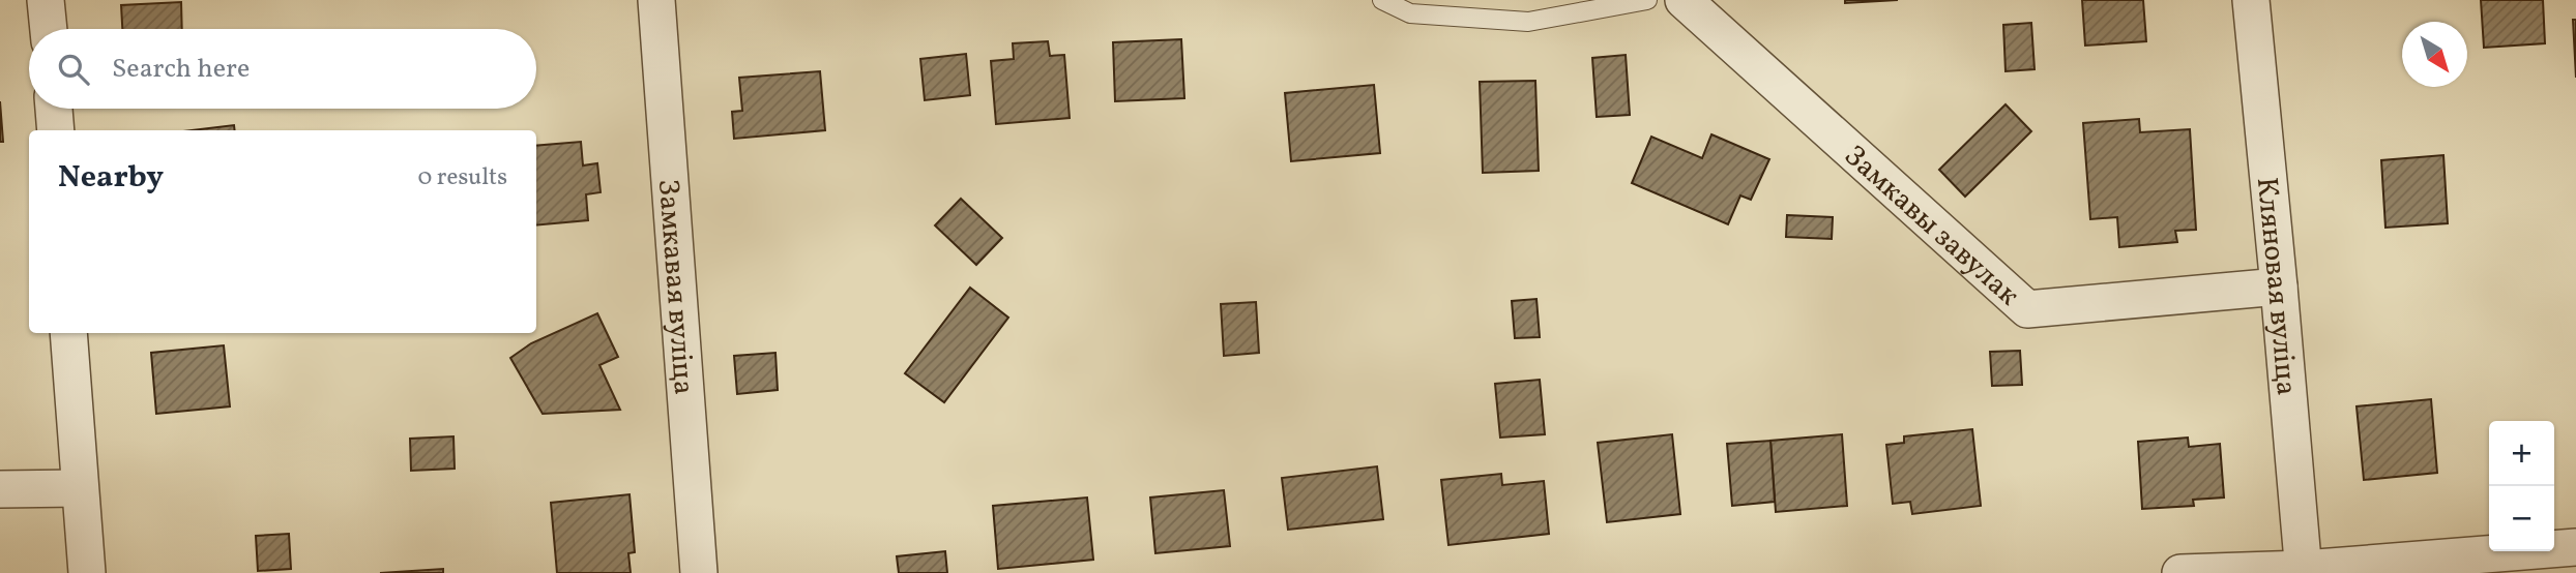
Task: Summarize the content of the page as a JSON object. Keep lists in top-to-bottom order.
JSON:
{
  "streets": {
    "street": ["Замкавы завулак", "Замкавая вуліца", "Кляновая вуліца"]
  },
  "crossings": [
    ["Замкавы завулак", "Кляновая вуліца"]
  ],
  "north": "bottom right",
  "page": {
    "search": "Search here",
    "heading": ["Nearby", "0 results"],
    "map_buttons": ["+", "−"]
  }
}
